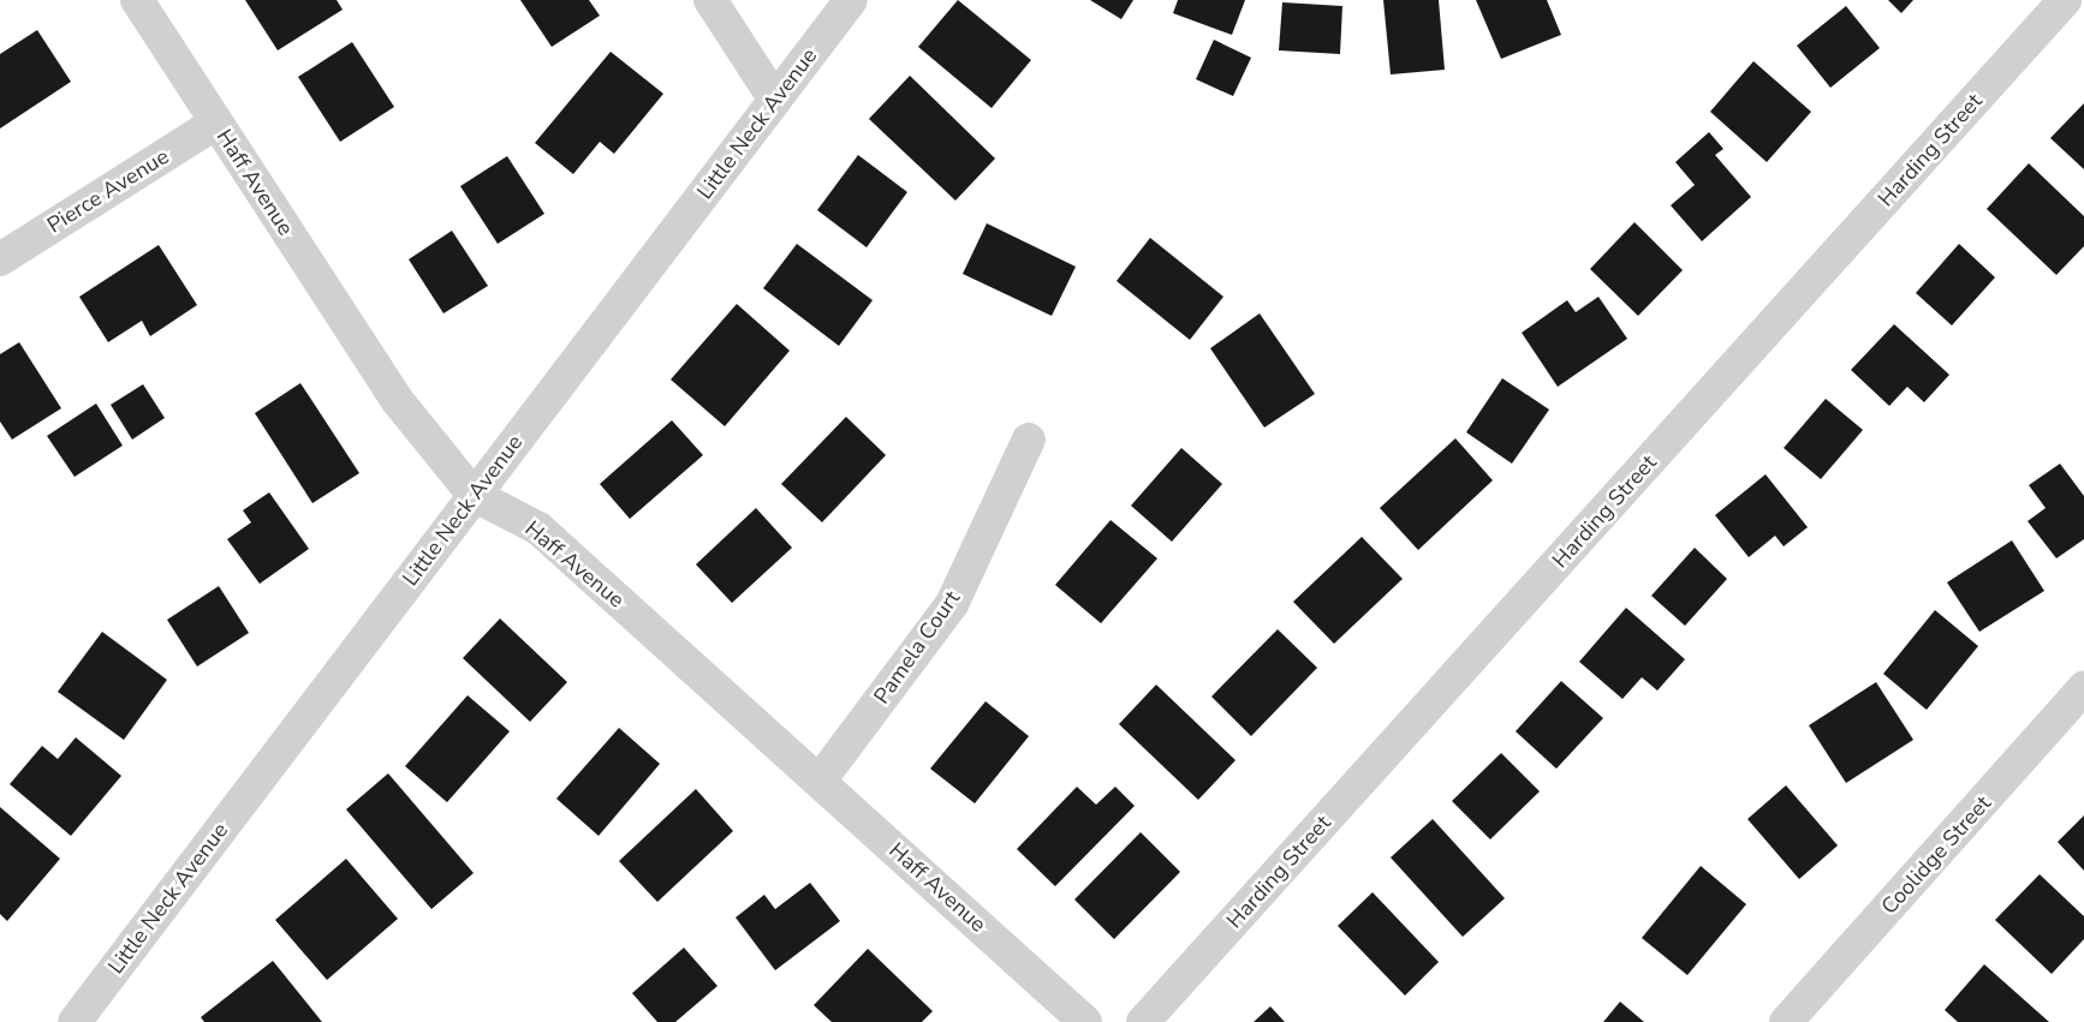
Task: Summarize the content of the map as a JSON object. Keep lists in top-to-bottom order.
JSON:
{
  "streets": {
    "street": [
      "Little Neck Avenue",
      "Harding Street",
      "Haff Avenue",
      "Pierce Avenue",
      "Pamela Court",
      "Coolidge Street"
    ]
  },
  "crossings": [
    ["Little Neck Avenue", "Haff Avenue"],
    ["Haff Avenue", "Pierce Avenue"],
    ["Haff Avenue", "Pamela Court"]
  ]
}
